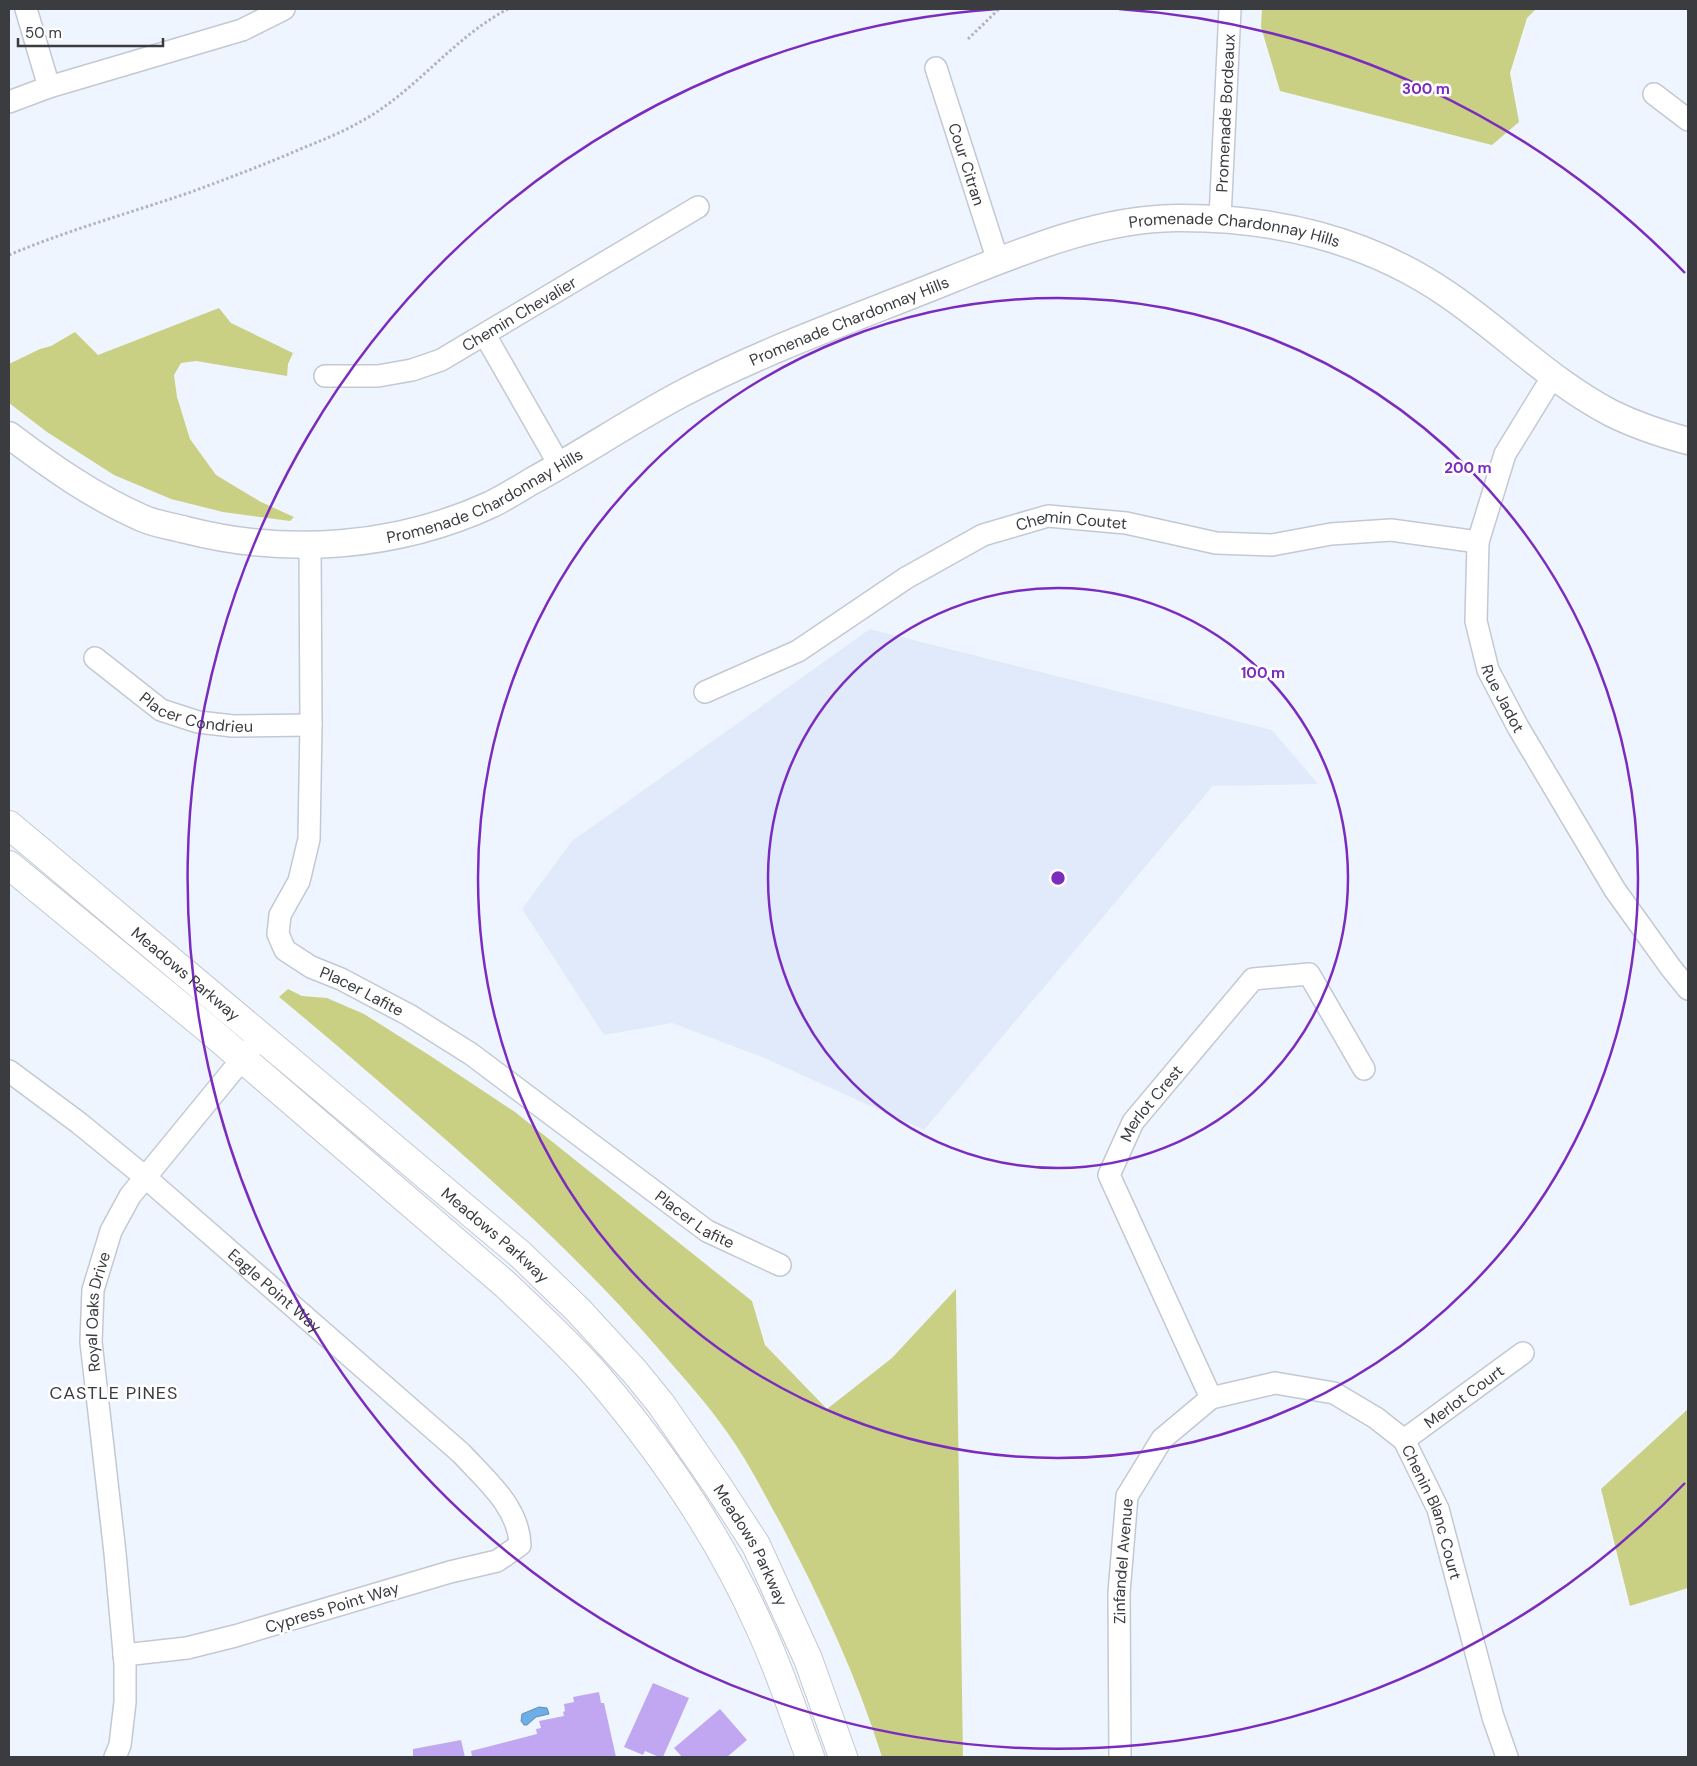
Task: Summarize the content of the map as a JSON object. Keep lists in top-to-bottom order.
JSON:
{
  "streets": {
    "main road": ["Meadows Parkway"],
    "street": [
      "Promenade Bordeaux",
      "Cour Citran",
      "Promenade Chardonnay Hills",
      "Chemin Chevalier",
      "Chemin Coutet",
      "Rue Jadot",
      "Placer Condrieu",
      "Placer Lafite",
      "Merlot Crest",
      "Eagle Point Way",
      "Royal Oaks Drive",
      "Merlot Court",
      "Chenin Blanc Court",
      "Zinfandel Avenue",
      "Cypress Point Way"
    ]
  },
  "crossings": [
    ["Promenade Bordeaux", "Promenade Chardonnay Hills"],
    ["Cour Citran", "Promenade Chardonnay Hills"],
    ["Promenade Chardonnay Hills", "Rue Jadot"],
    ["Promenade Chardonnay Hills", "Placer Lafite"],
    ["Chemin Coutet", "Rue Jadot"],
    ["Placer Condrieu", "Placer Lafite"],
    ["Meadows Parkway", "Royal Oaks Drive"],
    ["Merlot Crest", "Chenin Blanc Court"],
    ["Merlot Crest", "Zinfandel Avenue"],
    ["Eagle Point Way", "Royal Oaks Drive"],
    ["Eagle Point Way", "Cypress Point Way"],
    ["Royal Oaks Drive", "Cypress Point Way"],
    ["Merlot Court", "Chenin Blanc Court"],
    ["Chenin Blanc Court", "Zinfandel Avenue"]
  ],
  "districts": ["CASTLE PINES"],
  "scale_bar": "50 m",
  "rings": ["300 m", "200 m", "100 m"]
}
